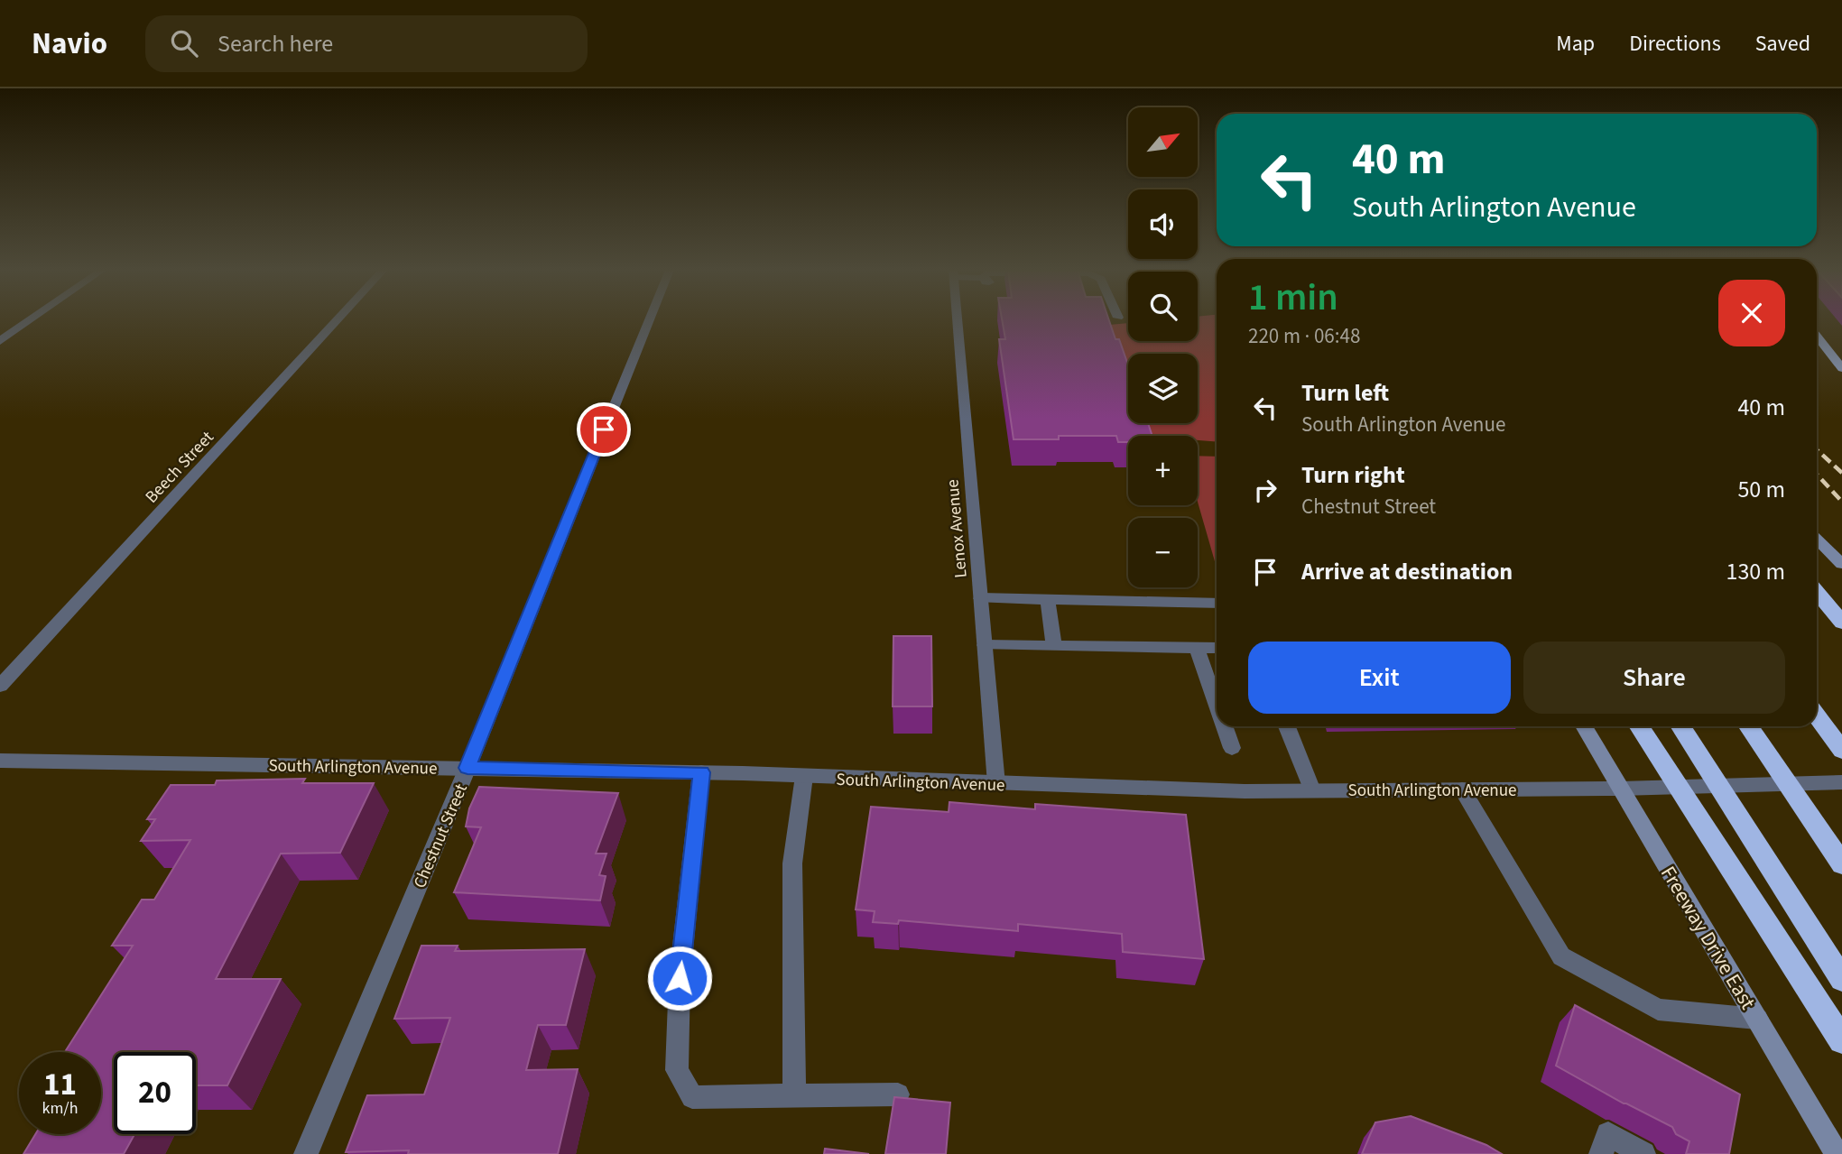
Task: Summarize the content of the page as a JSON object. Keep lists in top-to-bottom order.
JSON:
{
  "streets": {
    "main road": ["Freeway Drive East"],
    "street": [
      "Beech Street",
      "Lenox Avenue",
      "South Arlington Avenue",
      "Chestnut Street"
    ]
  },
  "crossings": [
    ["Lenox Avenue", "South Arlington Avenue"],
    ["South Arlington Avenue", "Chestnut Street"],
    ["South Arlington Avenue", "Freeway Drive East"]
  ],
  "north": "top right",
  "page": {
    "header": "Navio",
    "search": "Search here",
    "nav": ["Map", "Directions", "Saved"],
    "map_buttons": ["+", "−"],
    "turn": ["40 m", "South Arlington Avenue"],
    "heading": ["1 min", "220 m · 06:48"],
    "list": [
      {
        "name": "Turn left",
        "note": "South Arlington Avenue",
        "value": "40 m"
      },
      {
        "name": "Turn right",
        "note": "Chestnut Street",
        "value": "50 m"
      },
      {
        "name": "Arrive at destination",
        "value": "130 m"
      }
    ],
    "buttons": ["Exit", "Share"],
    "speed": "11 km/h",
    "limit": "20"
  }
}
